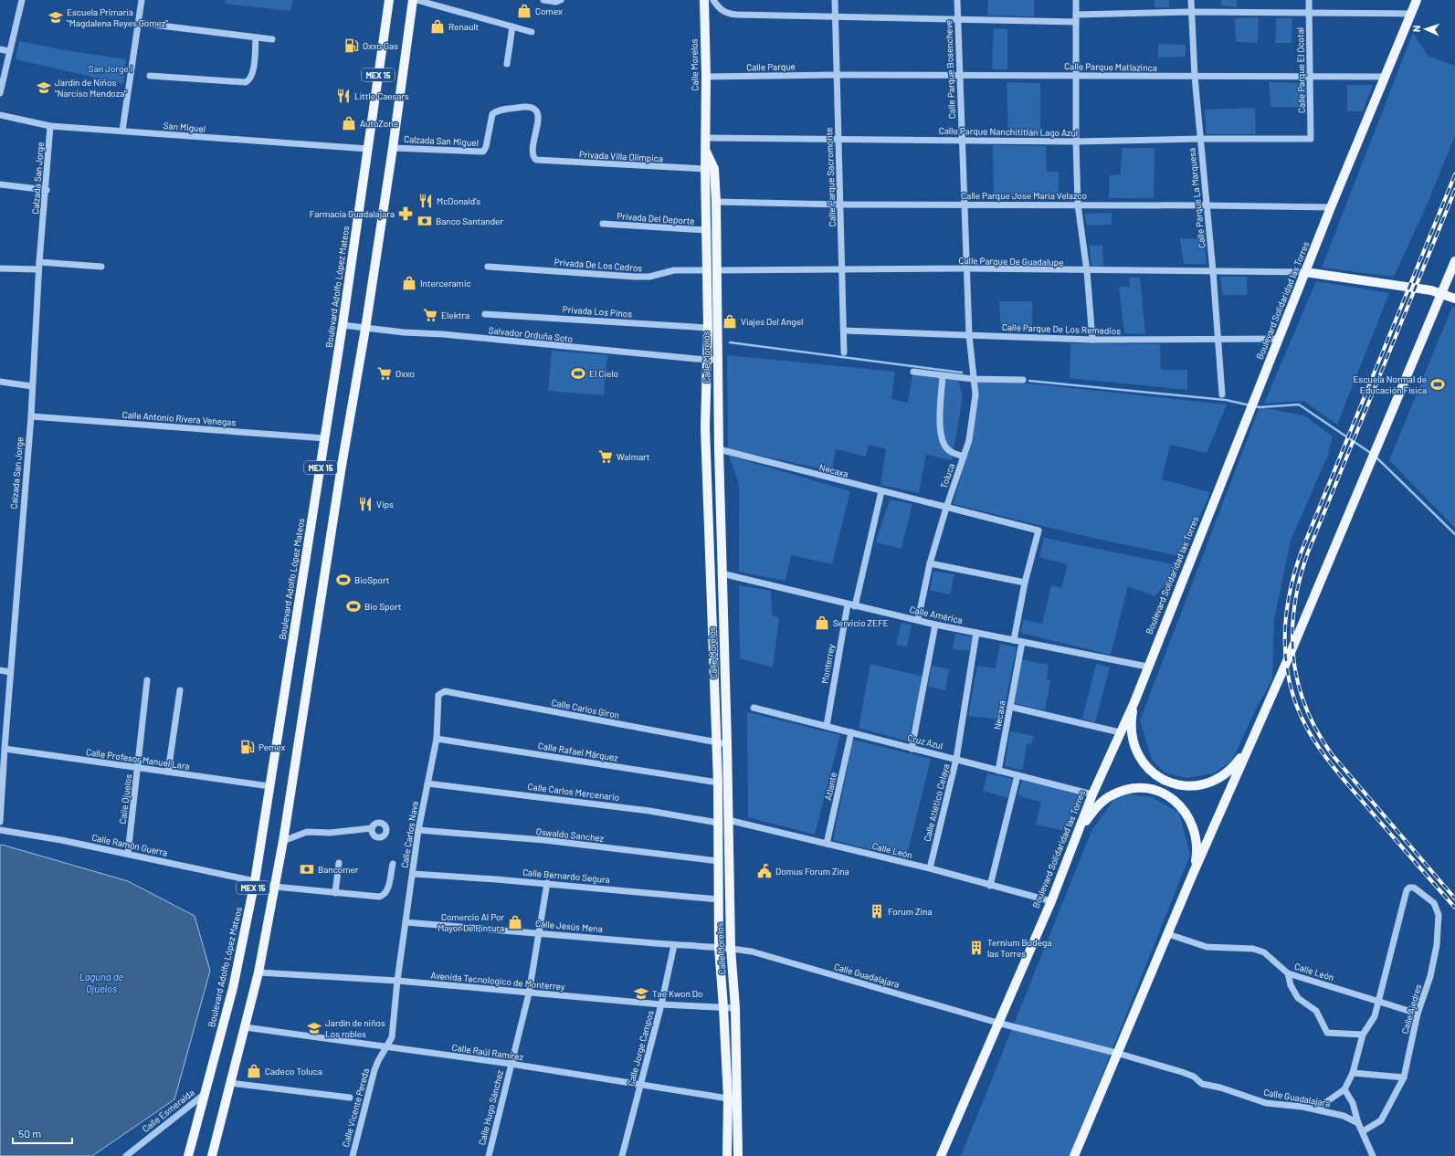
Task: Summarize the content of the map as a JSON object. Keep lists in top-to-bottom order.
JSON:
{
  "streets": {
    "main road": [
      "Calle Morelos",
      "MEX 15",
      "Boulevard Adolfo López Mateos",
      "Boulevard Solidaridad las Torres"
    ],
    "street": [
      "Calle Parque",
      "Calle Parque Matlazinca",
      "Calle Parque Bosencheve",
      "Calle Parque El Ocotal",
      "San Miguel",
      "Calle Parque Nanchititlán Lago Azul",
      "Calzada San Miguel",
      "Privada Villa Olimpica",
      "Calle Parque Sacromonte",
      "Calzada San Jorge",
      "Calle Parque Jose Maria Velazco",
      "Calle Parque La Marquesa",
      "Privada Del Deporte",
      "Calle Parque De Guadalupe",
      "Privada De Los Cedros",
      "Privada Los Pinos",
      "Calle Parque De Los Remedios",
      "Salvador Orduña Soto",
      "Calle Antonio Rivera Venegas",
      "Necaxa",
      "Toluca",
      "Calle América",
      "Monterrey",
      "Calle Carlos Giron",
      "Cruz Azul",
      "Calle Rafael Márquez",
      "Calle Profesor Manuel Lara",
      "Atlante",
      "Calle Carlos Mercenario",
      "Calle Ojuelos",
      "Calle Atlético Celaya",
      "Calle Carlos Nava",
      "Oswaldo Sanchez",
      "Calle Ramón Guerra",
      "Calle León",
      "Calle Bernardo Segura",
      "Calle Jesús Mena",
      "Calle Guadalajara",
      "Avenida Tecnologico de Monterrey",
      "Calle Ajedres",
      "Calle Jorge Campos",
      "Calle Raúl Ramírez",
      "Calle Vicente Pereda",
      "Calle Hugo Sánchez",
      "Calle Esmeralda"
    ]
  },
  "crossings": [
    ["Calle Morelos", "Calle Parque"],
    ["Calle Morelos", "Calle Parque Nanchititlán Lago Azul"],
    ["Calle Morelos", "Privada Villa Olimpica"],
    ["Calle Morelos", "Calle Parque Jose Maria Velazco"],
    ["Calle Morelos", "Privada Del Deporte"],
    ["Calle Morelos", "Calle Parque De Guadalupe"],
    ["Calle Morelos", "Privada De Los Cedros"],
    ["Calle Morelos", "Privada Los Pinos"],
    ["Calle Morelos", "Salvador Orduña Soto"],
    ["Calle Morelos", "Necaxa"],
    ["Calle Morelos", "Calle América"],
    ["Calle Morelos", "Calle Carlos Giron"],
    ["Calle Morelos", "Calle Rafael Márquez"],
    ["Calle Morelos", "Calle Carlos Mercenario"],
    ["Calle Morelos", "Oswaldo Sanchez"],
    ["Calle Morelos", "Calle León"],
    ["Calle Morelos", "Calle Bernardo Segura"],
    ["Calle Morelos", "Calle Jesús Mena"],
    ["Calle Morelos", "Calle Guadalajara"],
    ["Calle Morelos", "Avenida Tecnologico de Monterrey"],
    ["Calle Morelos", "Calle Raúl Ramírez"],
    ["Calle Parque", "Calle Parque Matlazinca"],
    ["Calle Parque", "Calle Parque Sacromonte"],
    ["Calle Parque Matlazinca", "Calle Parque Bosencheve"],
    ["Calle Parque Matlazinca", "Calle Parque El Ocotal"],
    ["Calle Parque Matlazinca", "Calle Parque Sacromonte"],
    ["Calle Parque Matlazinca", "Calle Parque La Marquesa"],
    ["Calle Parque Matlazinca", "Boulevard Solidaridad las Torres"],
    ["Calle Parque Bosencheve", "Calle Parque Nanchititlán Lago Azul"],
    ["Calle Parque Bosencheve", "Calle Parque Jose Maria Velazco"],
    ["Calle Parque Bosencheve", "Calle Parque De Guadalupe"],
    ["Calle Parque Bosencheve", "Calle Parque De Los Remedios"],
    ["Calle Parque Bosencheve", "Toluca"],
    ["Calle Parque El Ocotal", "Calle Parque Nanchititlán Lago Azul"],
    ["MEX 15", "Calzada San Miguel"],
    ["MEX 15", "Salvador Orduña Soto"],
    ["MEX 15", "Avenida Tecnologico de Monterrey"],
    ["MEX 15", "Calle Raúl Ramírez"],
    ["San Miguel", "Calzada San Jorge"],
    ["San Miguel", "Boulevard Adolfo López Mateos"],
    ["Calle Parque Nanchititlán Lago Azul", "Calle Parque Sacromonte"],
    ["Calle Parque Nanchititlán Lago Azul", "Calle Parque La Marquesa"],
    ["Calzada San Miguel", "Privada Villa Olimpica"],
    ["Calle Parque Sacromonte", "Calle Parque Jose Maria Velazco"],
    ["Calle Parque Sacromonte", "Calle Parque De Guadalupe"],
    ["Calle Parque Sacromonte", "Calle Parque De Los Remedios"],
    ["Calzada San Jorge", "Calle Antonio Rivera Venegas"],
    ["Calzada San Jorge", "Calle Profesor Manuel Lara"],
    ["Calle Parque Jose Maria Velazco", "Calle Parque La Marquesa"],
    ["Calle Parque Jose Maria Velazco", "Boulevard Solidaridad las Torres"],
    ["Calle Parque La Marquesa", "Calle Parque De Guadalupe"],
    ["Calle Parque La Marquesa", "Calle Parque De Los Remedios"],
    ["Calle Parque De Guadalupe", "Boulevard Solidaridad las Torres"],
    ["Boulevard Adolfo López Mateos", "Salvador Orduña Soto"],
    ["Boulevard Adolfo López Mateos", "Calle Antonio Rivera Venegas"],
    ["Boulevard Adolfo López Mateos", "Calle Profesor Manuel Lara"],
    ["Boulevard Adolfo López Mateos", "Calle Ramón Guerra"],
    ["Boulevard Adolfo López Mateos", "Calle Esmeralda"],
    ["Boulevard Solidaridad las Torres", "Calle Parque De Los Remedios"],
    ["Boulevard Solidaridad las Torres", "Calle América"],
    ["Boulevard Solidaridad las Torres", "Cruz Azul"],
    ["Boulevard Solidaridad las Torres", "Calle León"],
    ["Boulevard Solidaridad las Torres", "Calle Guadalajara"],
    ["Calle Parque De Los Remedios", "Toluca"],
    ["Necaxa", "Toluca"],
    ["Necaxa", "Calle América"],
    ["Necaxa", "Monterrey"],
    ["Necaxa", "Cruz Azul"],
    ["Toluca", "Calle América"],
    ["Calle América", "Monterrey"],
    ["Calle América", "Calle Atlético Celaya"],
    ["Monterrey", "Cruz Azul"],
    ["Calle Carlos Giron", "Calle Carlos Nava"],
    ["Cruz Azul", "Atlante"],
    ["Cruz Azul", "Calle Atlético Celaya"],
    ["Calle Rafael Márquez", "Calle Carlos Nava"],
    ["Calle Profesor Manuel Lara", "Calle Ojuelos"],
    ["Atlante", "Calle León"],
    ["Calle Carlos Mercenario", "Calle Carlos Nava"],
    ["Calle Ojuelos", "Calle Ramón Guerra"],
    ["Calle Atlético Celaya", "Calle León"],
    ["Calle Carlos Nava", "Oswaldo Sanchez"],
    ["Calle Carlos Nava", "Calle Bernardo Segura"],
    ["Calle Carlos Nava", "Calle Jesús Mena"],
    ["Calle Carlos Nava", "Avenida Tecnologico de Monterrey"],
    ["Calle Carlos Nava", "Calle Vicente Pereda"],
    ["Calle León", "Calle Ajedres"],
    ["Calle Bernardo Segura", "Calle Hugo Sánchez"],
    ["Calle Jesús Mena", "Calle Guadalajara"],
    ["Calle Jesús Mena", "Calle Jorge Campos"],
    ["Calle Jesús Mena", "Calle Hugo Sánchez"],
    ["Avenida Tecnologico de Monterrey", "Calle Jorge Campos"],
    ["Avenida Tecnologico de Monterrey", "Calle Vicente Pereda"],
    ["Avenida Tecnologico de Monterrey", "Calle Hugo Sánchez"],
    ["Calle Jorge Campos", "Calle Raúl Ramírez"],
    ["Calle Raúl Ramírez", "Calle Vicente Pereda"],
    ["Calle Raúl Ramírez", "Calle Hugo Sánchez"]
  ],
  "water": ["Laguna de Ojuelos"],
  "parks": ["San Jorge I"],
  "places": {
    "shop": [
      "Comex",
      "Renault",
      "AutoZone",
      "Interceramic",
      "Viajes Del Angel",
      "Servicio ZEFE",
      "Comercio Al Por Mayor De Pintura",
      "Cadeco Toluca"
    ],
    "school or university": [
      "Escuela Primaria \"Magdalena Reyes Gomez\"",
      "Jardín de Niños \"Narciso Mendoza\"",
      "Tae Kwon Do",
      "Jardín de niños Los robles"
    ],
    "fuel station": ["Oxxo Gas", "Pemex"],
    "restaurant": ["Little Caesars", "McDonald's", "Vips"],
    "pharmacy": ["Farmacia Guadalajara"],
    "bank": ["Banco Santander", "Bancomer"],
    "supermarket": ["Elektra", "Oxxo", "Walmart"],
    "sports": [
      "El Cielo",
      "Escuela Normal de Educación Física",
      "BioSport",
      "Bio Sport"
    ],
    "public building": ["Domus Forum Zina"],
    "building": ["Forum Zina", "Ternium Bodega las Torres"]
  },
  "scale_bar": "50 m",
  "north": "left"
}
